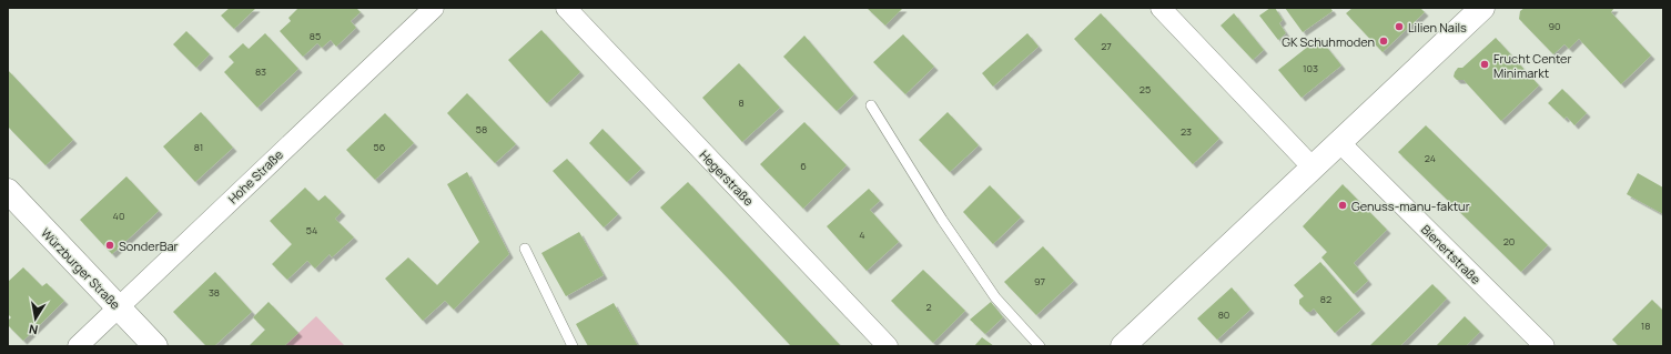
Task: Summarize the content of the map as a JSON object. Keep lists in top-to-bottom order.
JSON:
{
  "streets": {
    "street": [
      "Hohe Straße",
      "Hegerstraße",
      "Bienertstraße",
      "Würzburger Straße"
    ]
  },
  "crossings": [
    ["Hohe Straße", "Würzburger Straße"]
  ],
  "places": [
    "Lilien Nails",
    "GK Schuhmoden",
    "Frucht Center Minimarkt",
    "Genuss-manu-faktur",
    "SonderBar"
  ],
  "house_numbers": [
    "90",
    "85",
    "27",
    "103",
    "83",
    "25",
    "8",
    "58",
    "23",
    "81",
    "56",
    "24",
    "6",
    "40",
    "54",
    "4",
    "20",
    "97",
    "38",
    "82",
    "2",
    "80",
    "18"
  ],
  "north": "bottom"
}
